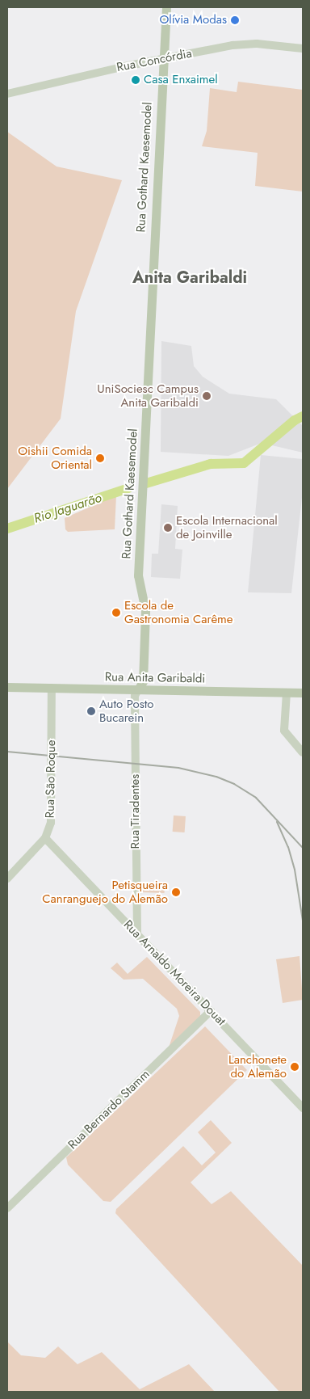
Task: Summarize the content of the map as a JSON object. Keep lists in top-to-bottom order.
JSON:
{
  "streets": {
    "main road": ["Rua Gothard Kaesemodel", "Rua Anita Garibaldi"],
    "street": [
      "Rua Concórdia",
      "Rua São Roque",
      "Rua Tiradentes",
      "Rua Arnaldo Moreira Douat",
      "Rua Bernardo Stamm"
    ]
  },
  "crossings": [
    ["Rua Concórdia", "Rua Gothard Kaesemodel"],
    ["Rua Gothard Kaesemodel", "Rua Anita Garibaldi"],
    ["Rua Gothard Kaesemodel", "Rua Tiradentes"],
    ["Rua Anita Garibaldi", "Rua São Roque"],
    ["Rua Anita Garibaldi", "Rua Tiradentes"],
    ["Rua São Roque", "Rua Arnaldo Moreira Douat"],
    ["Rua Tiradentes", "Rua Arnaldo Moreira Douat"],
    ["Rua Arnaldo Moreira Douat", "Rua Bernardo Stamm"]
  ],
  "districts": ["Anita Garibaldi"],
  "water": ["Rio Jaguarão"],
  "places": [
    "Olívia Modas",
    "Casa Enxaimel",
    "UniSociesc Campus Anita Garibaldi",
    "Oishii Comida Oriental",
    "Escola Internacional de Joinville",
    "Escola de Gastronomia Carême",
    "Auto Posto Bucarein",
    "Petisqueira Canranguejo do Alemão",
    "Lanchonete do Alemão"
  ]
}
